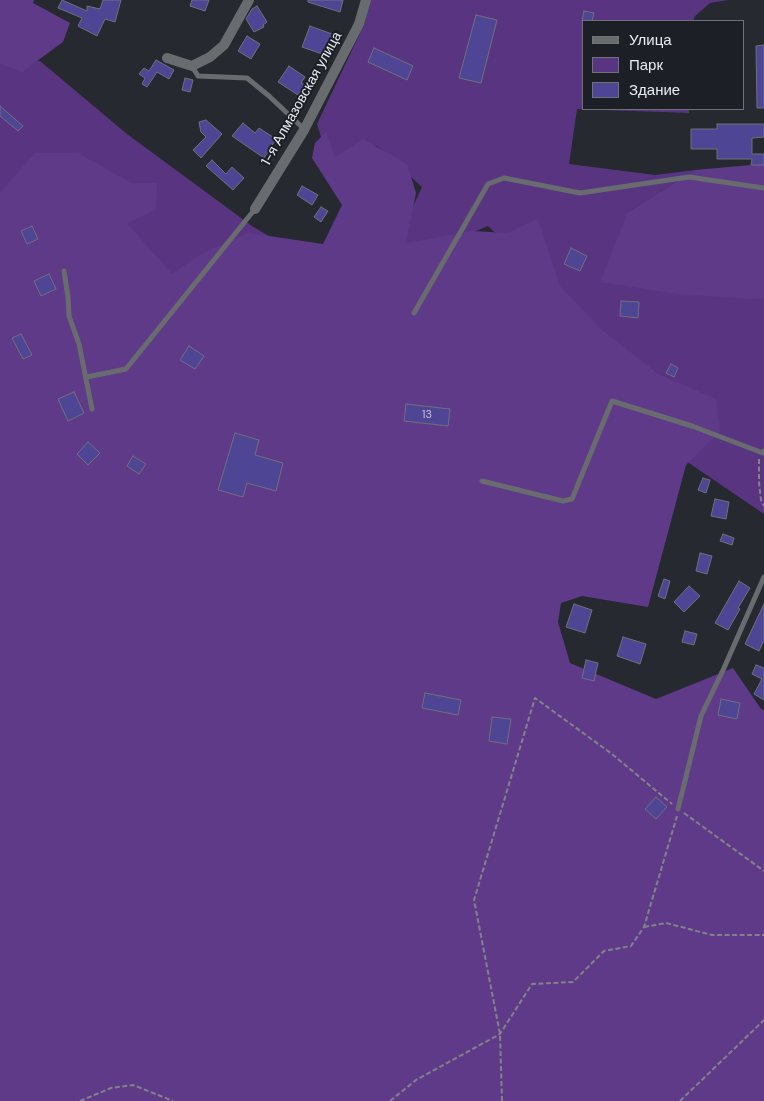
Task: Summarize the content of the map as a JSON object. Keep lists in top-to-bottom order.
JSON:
{
  "streets": {
    "street": ["1-я Алмазовская улица"]
  },
  "house_numbers": ["13"],
  "legend": ["Улица", "Парк", "Здание"]
}
